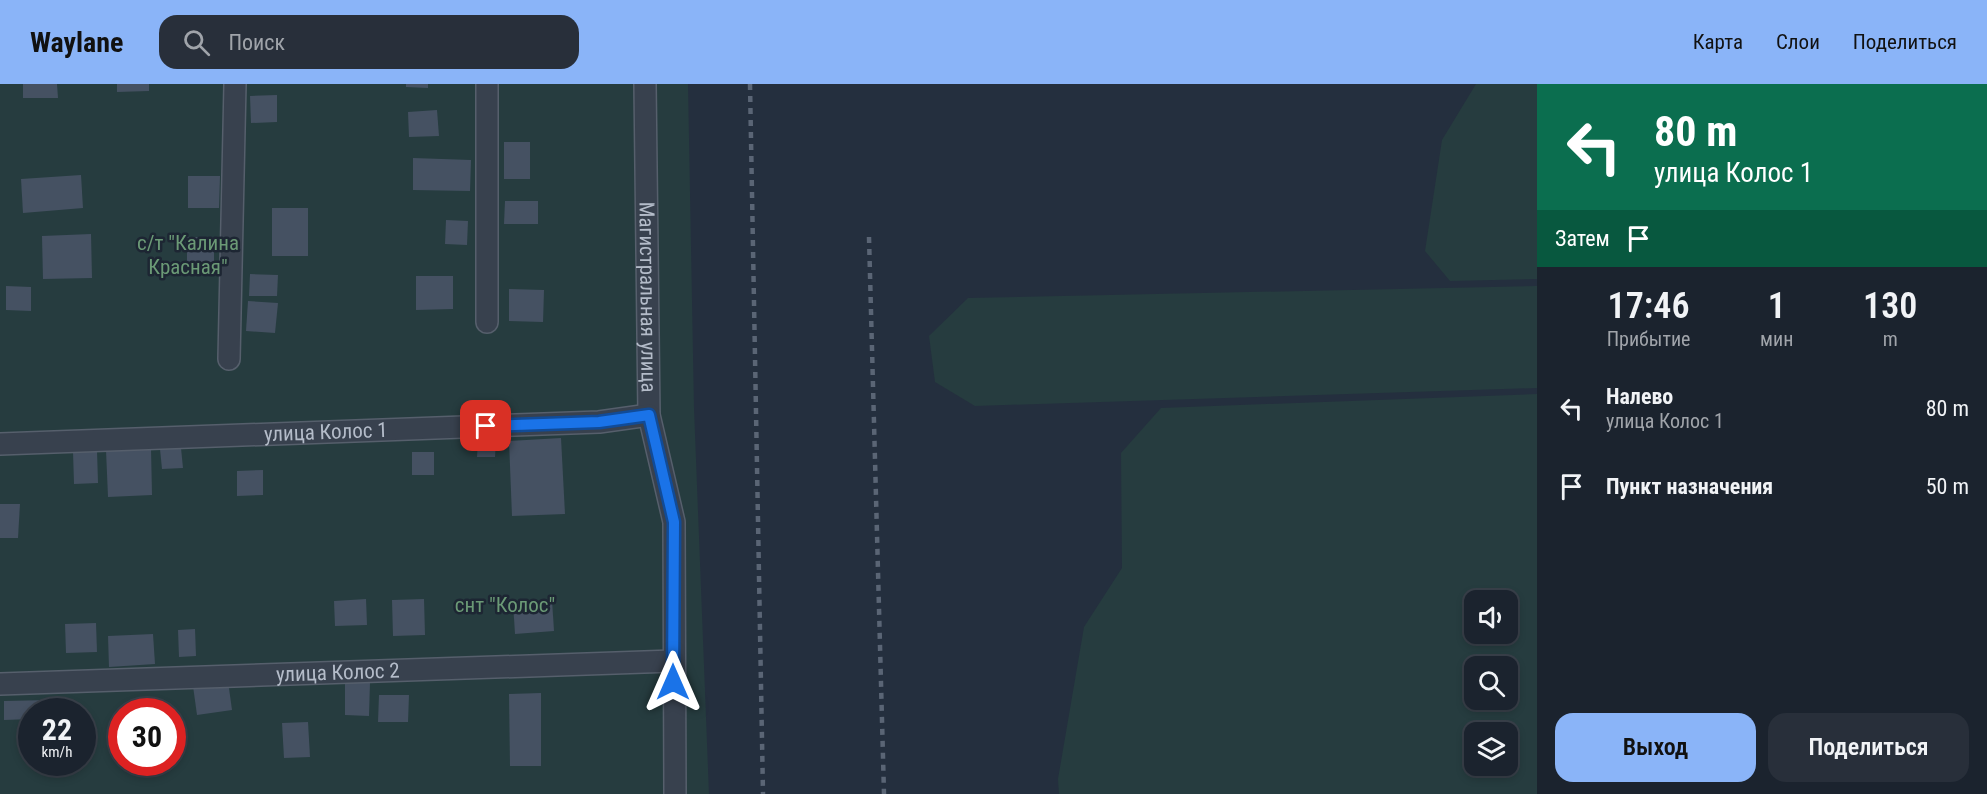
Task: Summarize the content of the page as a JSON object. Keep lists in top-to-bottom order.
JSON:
{
  "streets": {
    "street": ["Магистральная улица", "улица Колос 1", "улица Колос 2"]
  },
  "crossings": [
    ["Магистральная улица", "улица Колос 1"],
    ["Магистральная улица", "улица Колос 2"]
  ],
  "parks": ["с/т \"Калина Красная\"", "снт \"Колос\""],
  "page": {
    "header": "Waylane",
    "search": "Поиск",
    "nav": ["Карта", "Слои", "Поделиться"],
    "turn": ["80 m", "улица Колос 1"],
    "then": "Затем",
    "eta": [
      "17:46",
      "Прибытие",
      "1",
      "мин",
      "130",
      "m"
    ],
    "list": [
      {
        "name": "Налево",
        "note": "улица Колос 1",
        "value": "80 m"
      },
      {
        "name": "Пункт назначения",
        "value": "50 m"
      }
    ],
    "speed": "22 km/h",
    "limit": "30",
    "buttons": ["Выход", "Поделиться"]
  }
}
